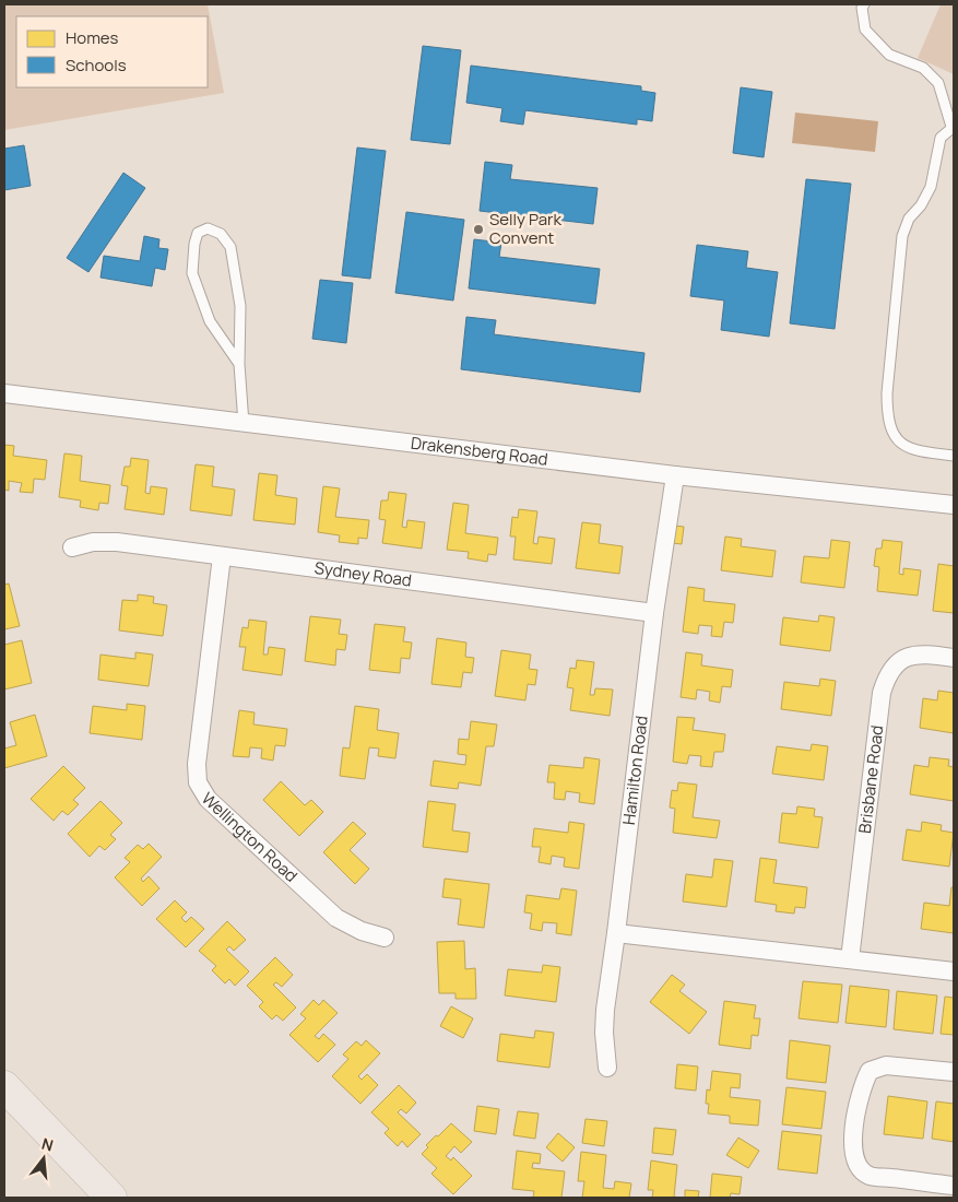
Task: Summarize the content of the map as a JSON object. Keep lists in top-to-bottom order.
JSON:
{
  "streets": {
    "street": [
      "Drakensberg Road",
      "Sydney Road",
      "Hamilton Road",
      "Brisbane Road",
      "Wellington Road"
    ]
  },
  "crossings": [
    ["Drakensberg Road", "Hamilton Road"],
    ["Sydney Road", "Hamilton Road"],
    ["Sydney Road", "Wellington Road"]
  ],
  "places": ["Selly Park Convent"],
  "legend": ["Homes", "Schools"],
  "north": "top"
}
